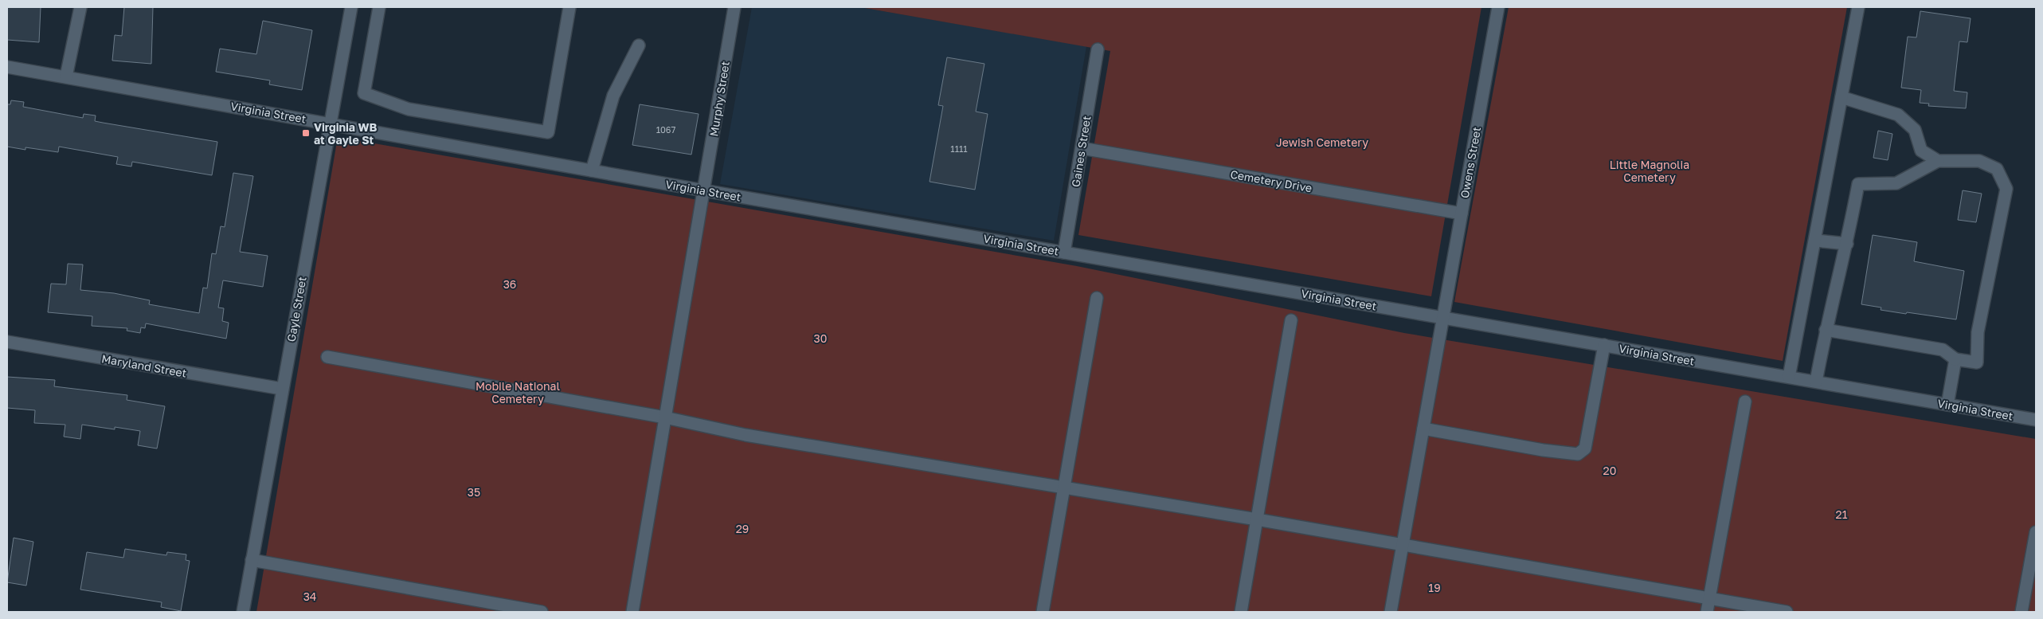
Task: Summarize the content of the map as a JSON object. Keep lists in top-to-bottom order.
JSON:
{
  "streets": {
    "street": [
      "Murphy Street",
      "Virginia Street",
      "Gaines Street",
      "Owens Street",
      "Cemetery Drive",
      "Gayle Street",
      "Maryland Street"
    ]
  },
  "crossings": [
    ["Murphy Street", "Virginia Street"],
    ["Virginia Street", "Gaines Street"],
    ["Virginia Street", "Owens Street"],
    ["Virginia Street", "Gayle Street"],
    ["Gaines Street", "Cemetery Drive"],
    ["Owens Street", "Cemetery Drive"],
    ["Gayle Street", "Maryland Street"]
  ],
  "parks": [
    "Jewish Cemetery",
    "Little Magnolia Cemetery",
    "36",
    "30",
    "Mobile National Cemetery",
    "20",
    "35",
    "21",
    "29",
    "19",
    "34"
  ],
  "places": {
    "transit": ["Virginia WB at Gayle St"]
  },
  "house_numbers": ["1067", "1111"]
}
